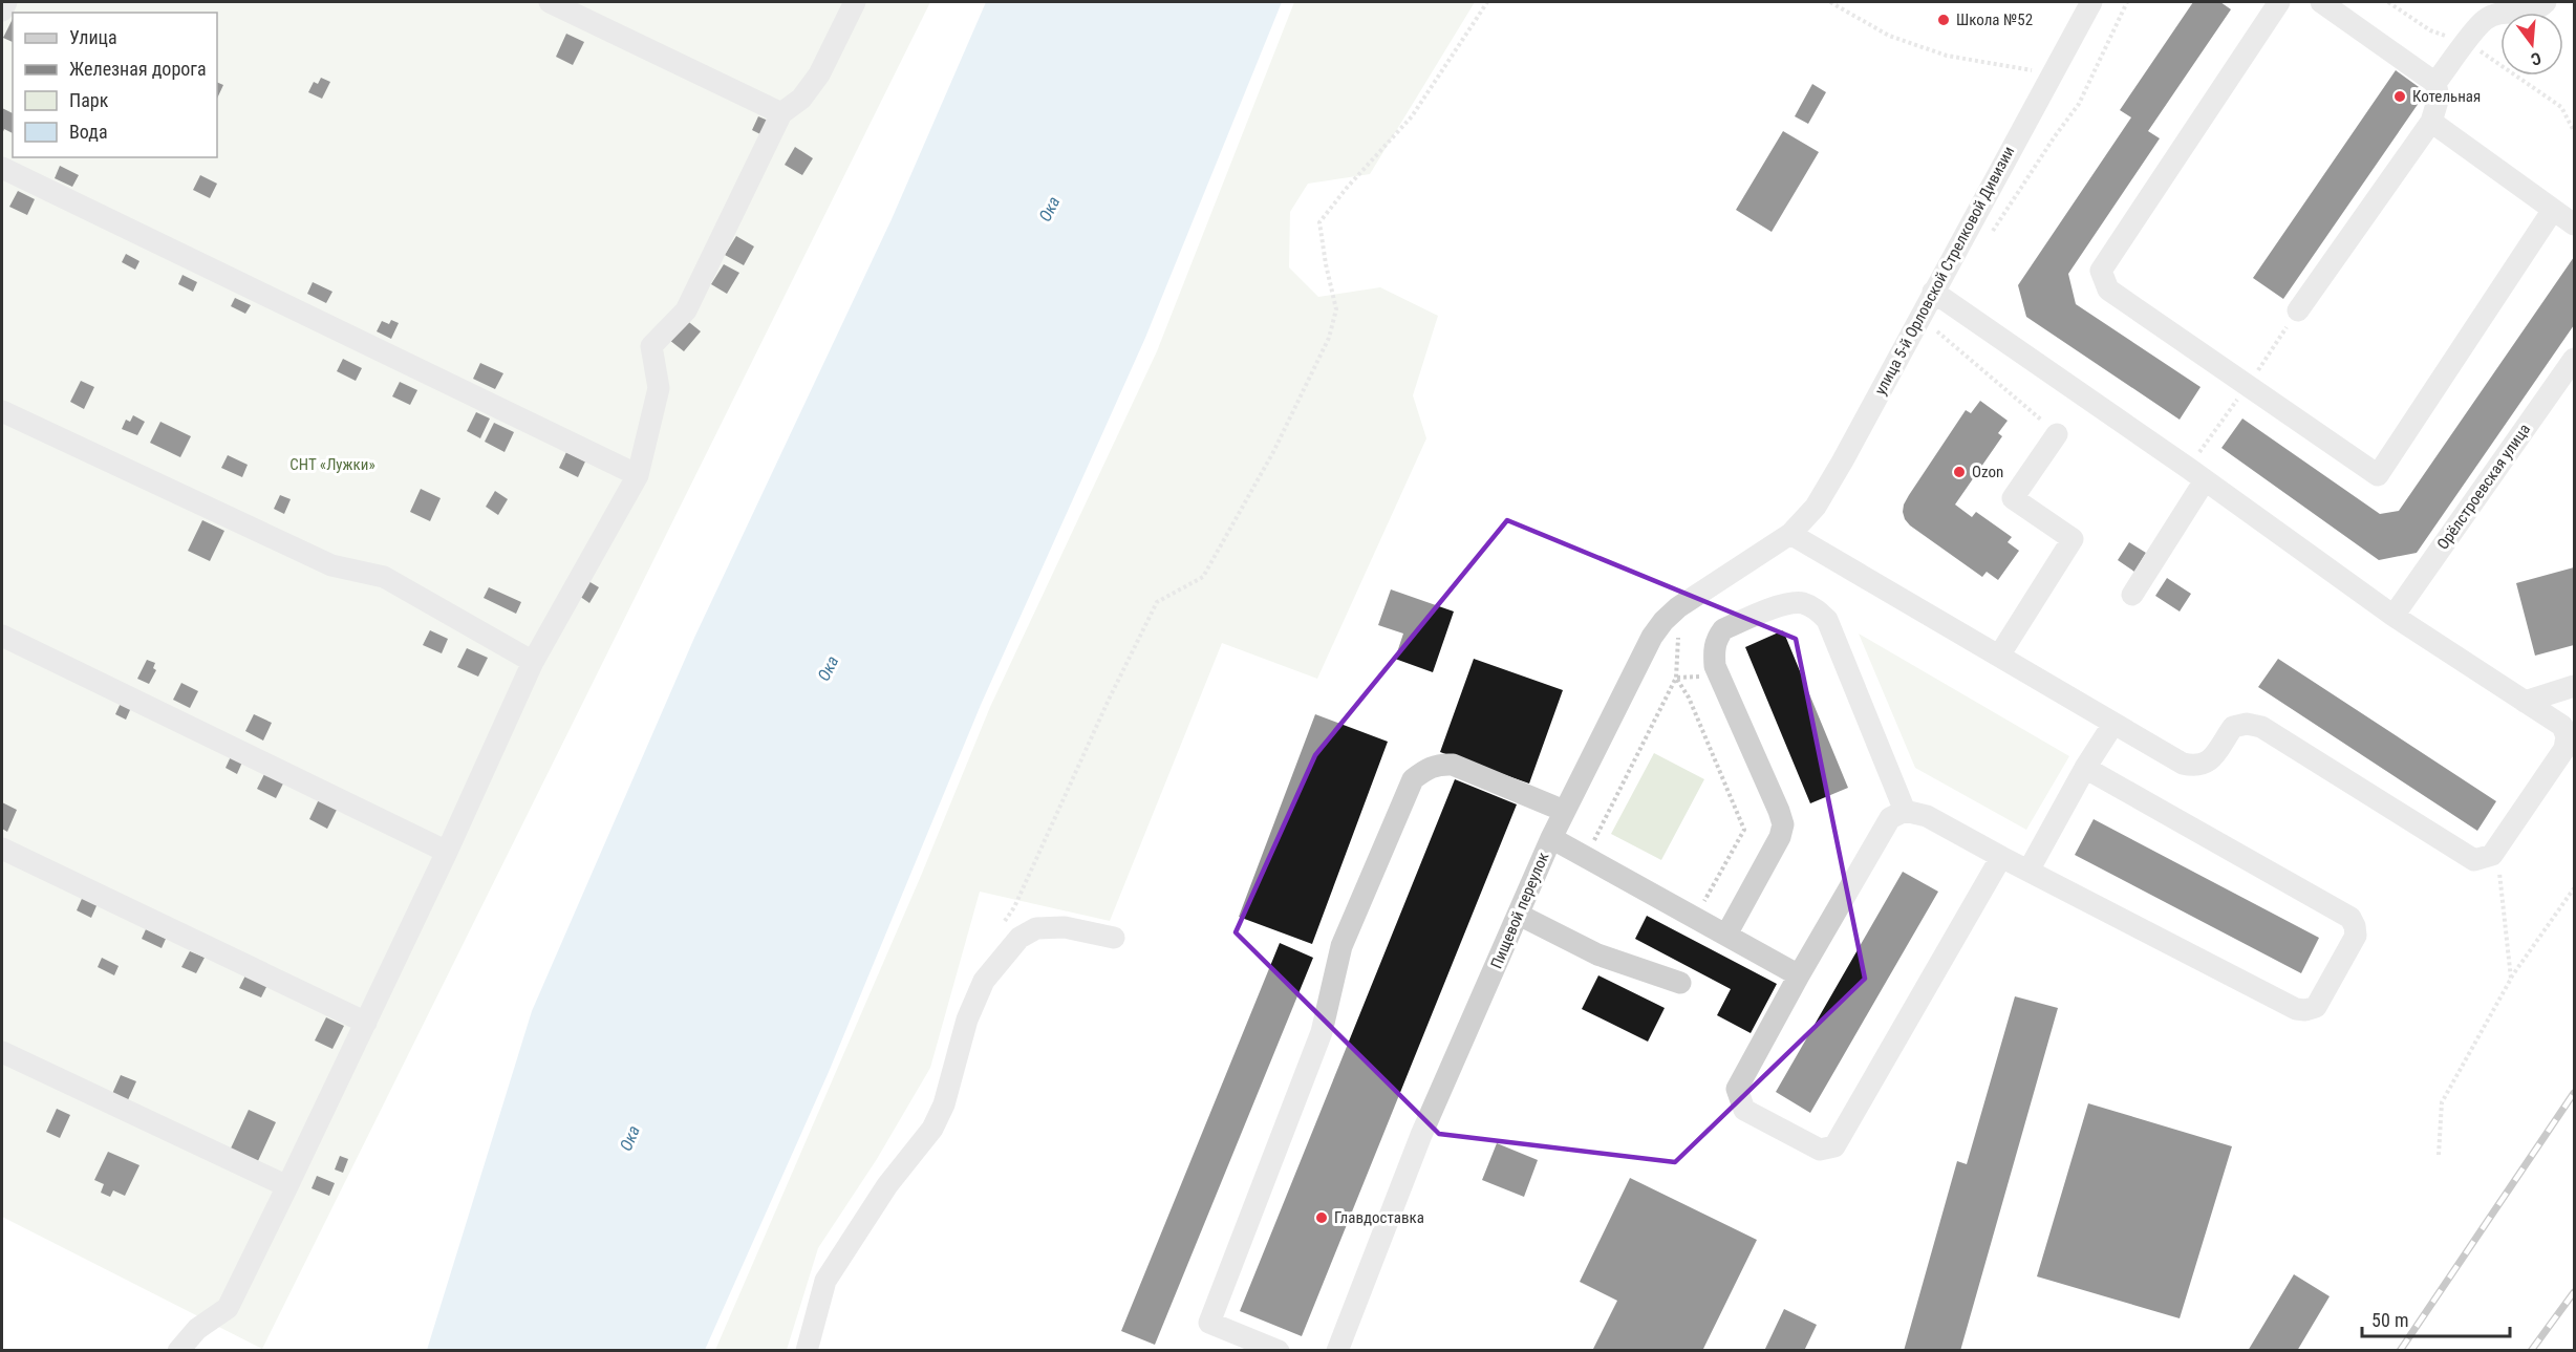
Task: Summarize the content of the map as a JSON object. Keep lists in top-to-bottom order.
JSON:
{
  "streets": {
    "street": ["улица 5-й Орловской Стрелковой Дивизии", "Орёлстроевская улица", "Пищевой переулок"]
  },
  "crossings": [
    ["улица 5-й Орловской Стрелковой Дивизии", "Пищевой переулок"]
  ],
  "water": ["Ока"],
  "parks": ["СНТ «Лужки»"],
  "places": [
    "Школа №52",
    "Котельная",
    "Ozon",
    "Главдоставка"
  ],
  "legend": [
    "Улица",
    "Железная дорога",
    "Парк",
    "Вода"
  ],
  "scale_bar": "50 m",
  "north": "bottom"
}
